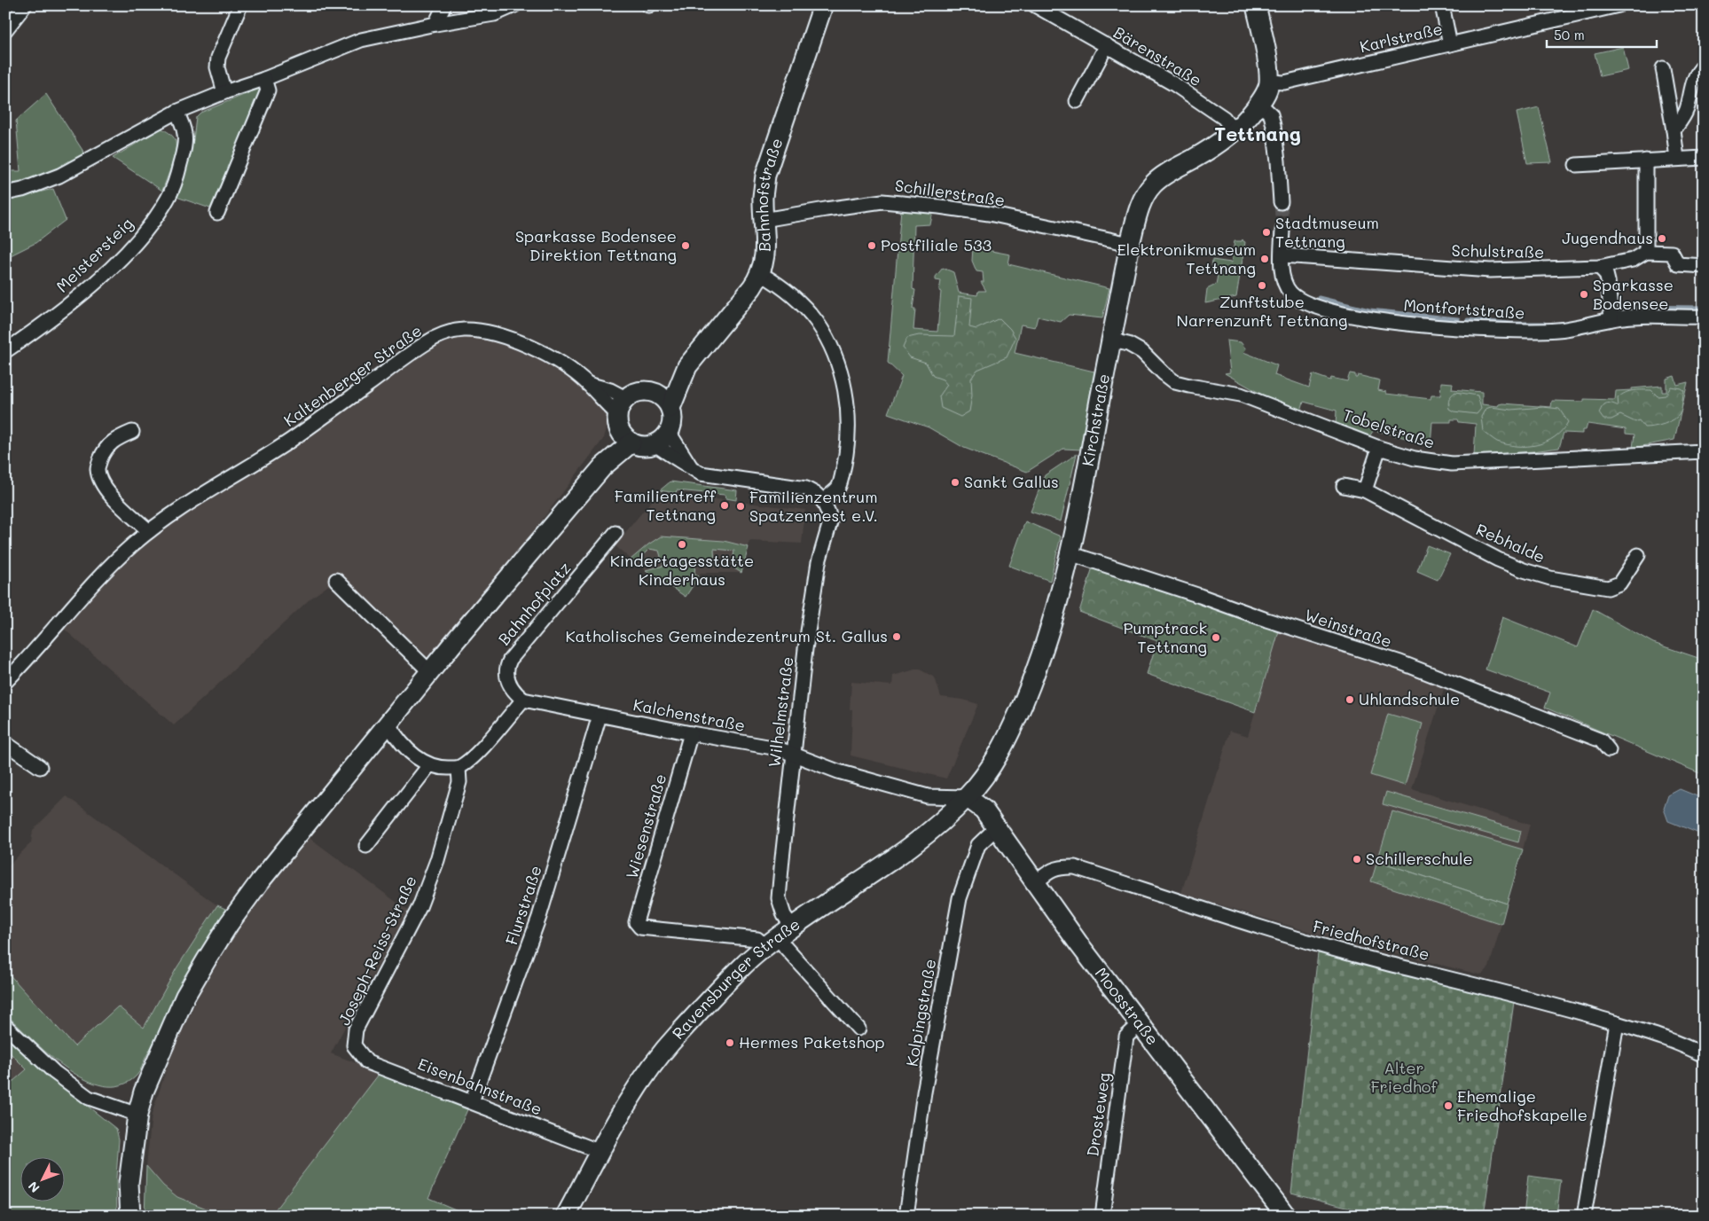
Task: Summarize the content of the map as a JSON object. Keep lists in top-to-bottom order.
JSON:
{
  "streets": {
    "street": [
      "Karlstraße",
      "Bärenstraße",
      "Schillerstraße",
      "Bahnhofstraße",
      "Schulstraße",
      "Meistersteig",
      "Montfortstraße",
      "Kaltenberger Straße",
      "Kirchstraße",
      "Tobelstraße",
      "Rebhalde",
      "Bahnhofplatz",
      "Weinstraße",
      "Wilhelmstraße",
      "Kalchenstraße",
      "Wiesenstraße",
      "Flurstraße",
      "Friedhofstraße",
      "Joseph-Reiss-Straße",
      "Ravensburger Straße",
      "Moosstraße",
      "Kolpingstraße",
      "Eisenbahnstraße",
      "Drosteweg"
    ]
  },
  "crossings": [
    ["Karlstraße", "Kirchstraße"],
    ["Bärenstraße", "Kirchstraße"],
    ["Schillerstraße", "Bahnhofstraße"],
    ["Schillerstraße", "Kirchstraße"],
    ["Bahnhofstraße", "Kaltenberger Straße"],
    ["Schulstraße", "Montfortstraße"],
    ["Kirchstraße", "Tobelstraße"],
    ["Kirchstraße", "Weinstraße"],
    ["Kirchstraße", "Kalchenstraße"],
    ["Kirchstraße", "Ravensburger Straße"],
    ["Kirchstraße", "Moosstraße"],
    ["Bahnhofplatz", "Kalchenstraße"],
    ["Wilhelmstraße", "Kalchenstraße"],
    ["Wilhelmstraße", "Wiesenstraße"],
    ["Wilhelmstraße", "Ravensburger Straße"],
    ["Kalchenstraße", "Wiesenstraße"],
    ["Kalchenstraße", "Flurstraße"],
    ["Kalchenstraße", "Ravensburger Straße"],
    ["Kalchenstraße", "Moosstraße"],
    ["Wiesenstraße", "Ravensburger Straße"],
    ["Flurstraße", "Eisenbahnstraße"],
    ["Friedhofstraße", "Moosstraße"],
    ["Joseph-Reiss-Straße", "Eisenbahnstraße"],
    ["Ravensburger Straße", "Moosstraße"],
    ["Ravensburger Straße", "Eisenbahnstraße"],
    ["Moosstraße", "Kolpingstraße"],
    ["Moosstraße", "Drosteweg"]
  ],
  "districts": ["Tettnang"],
  "parks": ["Alter Friedhof"],
  "places": [
    "Stadtmuseum Tettnang",
    "Jugendhaus",
    "Sparkasse Bodensee Direktion Tettnang",
    "Postfiliale 533",
    "Elektronikmuseum Tettnang",
    "Zunftstube Narrenzunft Tettnang",
    "Sparkasse Bodensee",
    "Sankt Gallus",
    "Familientreff Tettnang",
    "Familienzentrum Spatzennest e.V.",
    "Kindertagesstätte Kinderhaus",
    "Katholisches Gemeindezentrum St. Gallus",
    "Pumptrack Tettnang",
    "Uhlandschule",
    "Schillerschule",
    "Hermes Paketshop",
    "Ehemalige Friedhofskapelle"
  ],
  "scale_bar": "50 m",
  "north": "bottom left"
}
